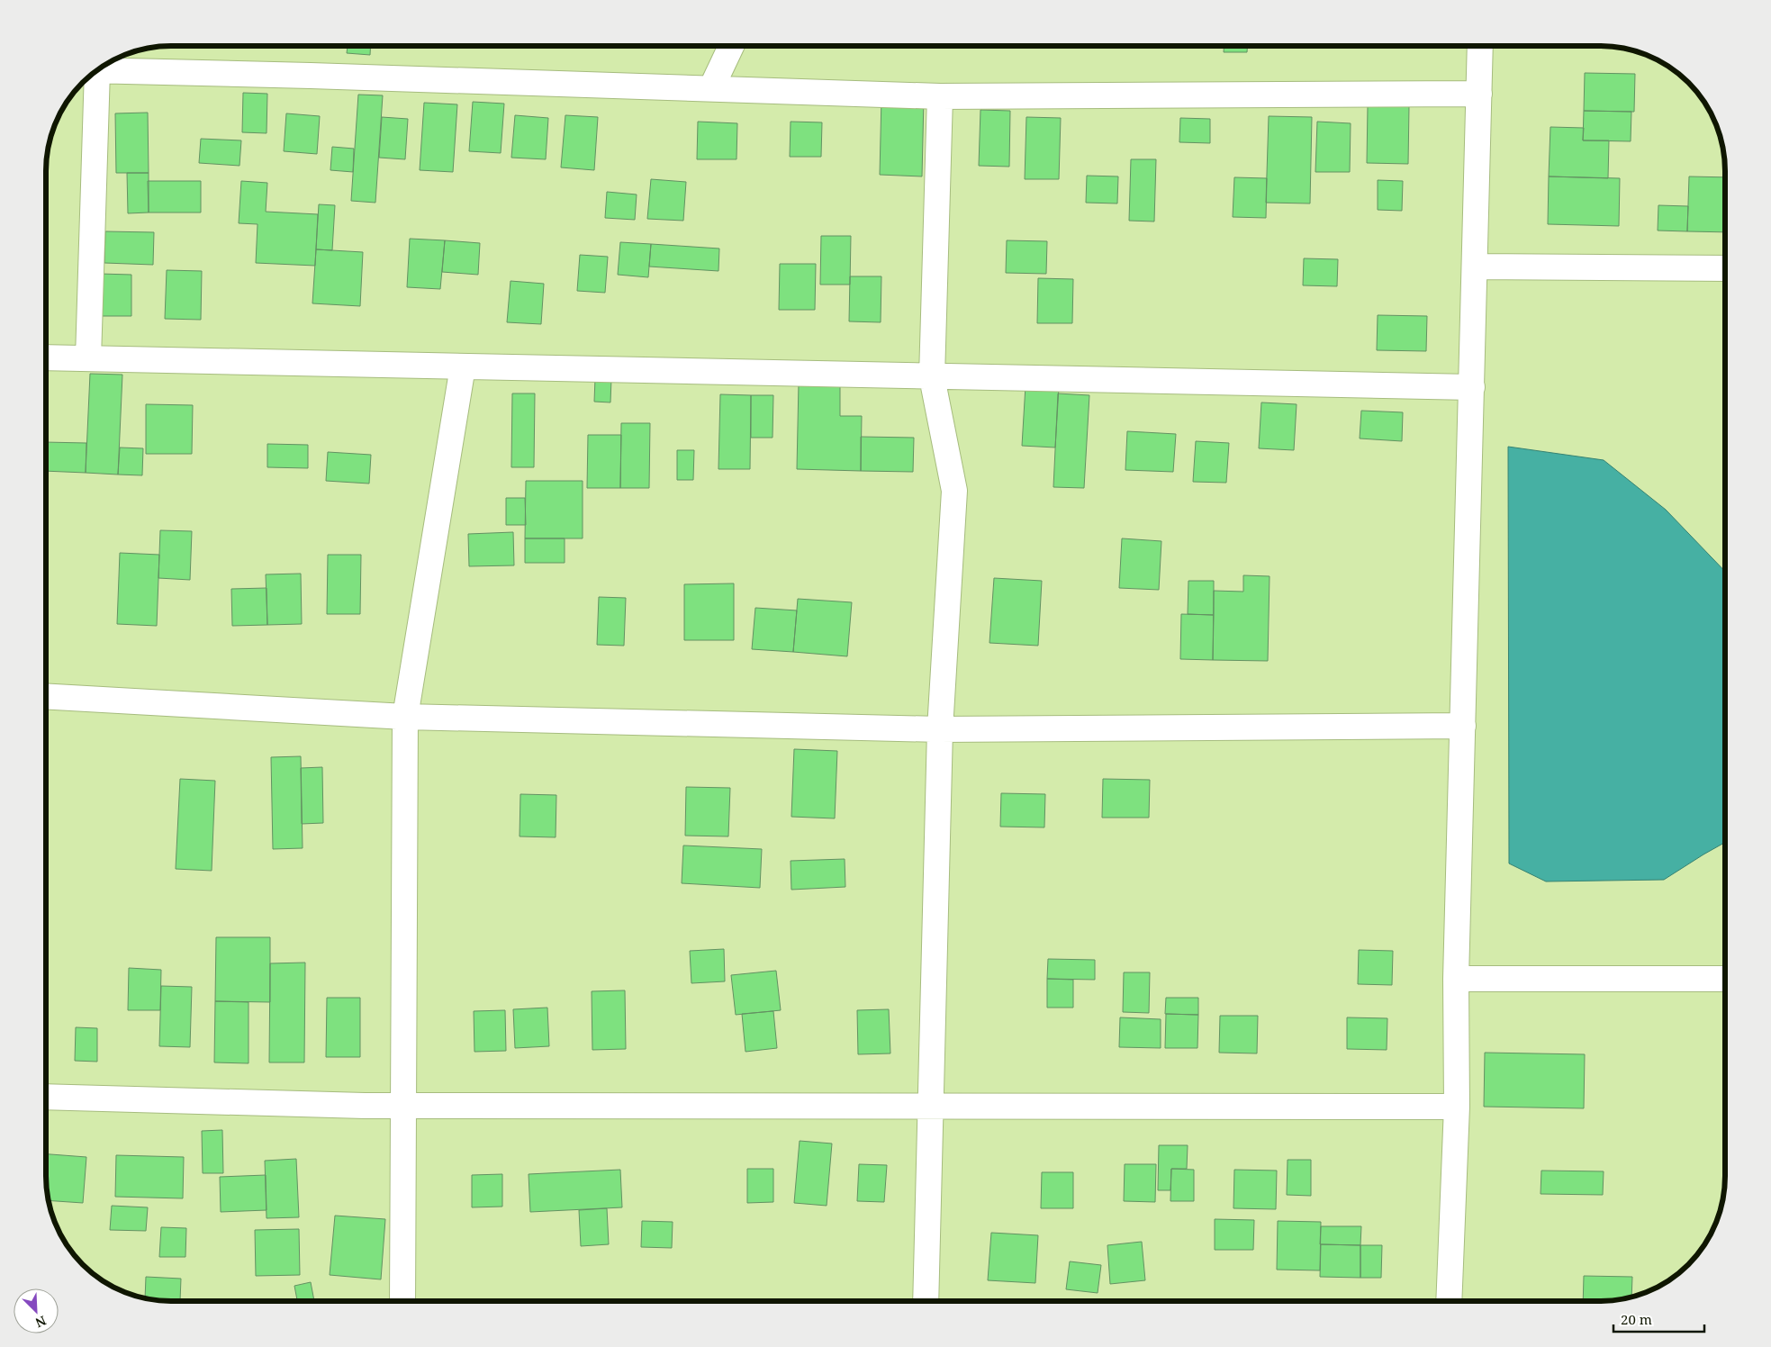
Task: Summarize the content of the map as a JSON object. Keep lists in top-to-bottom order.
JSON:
{
  "scale_bar": "20 m",
  "north": "bottom right"
}
